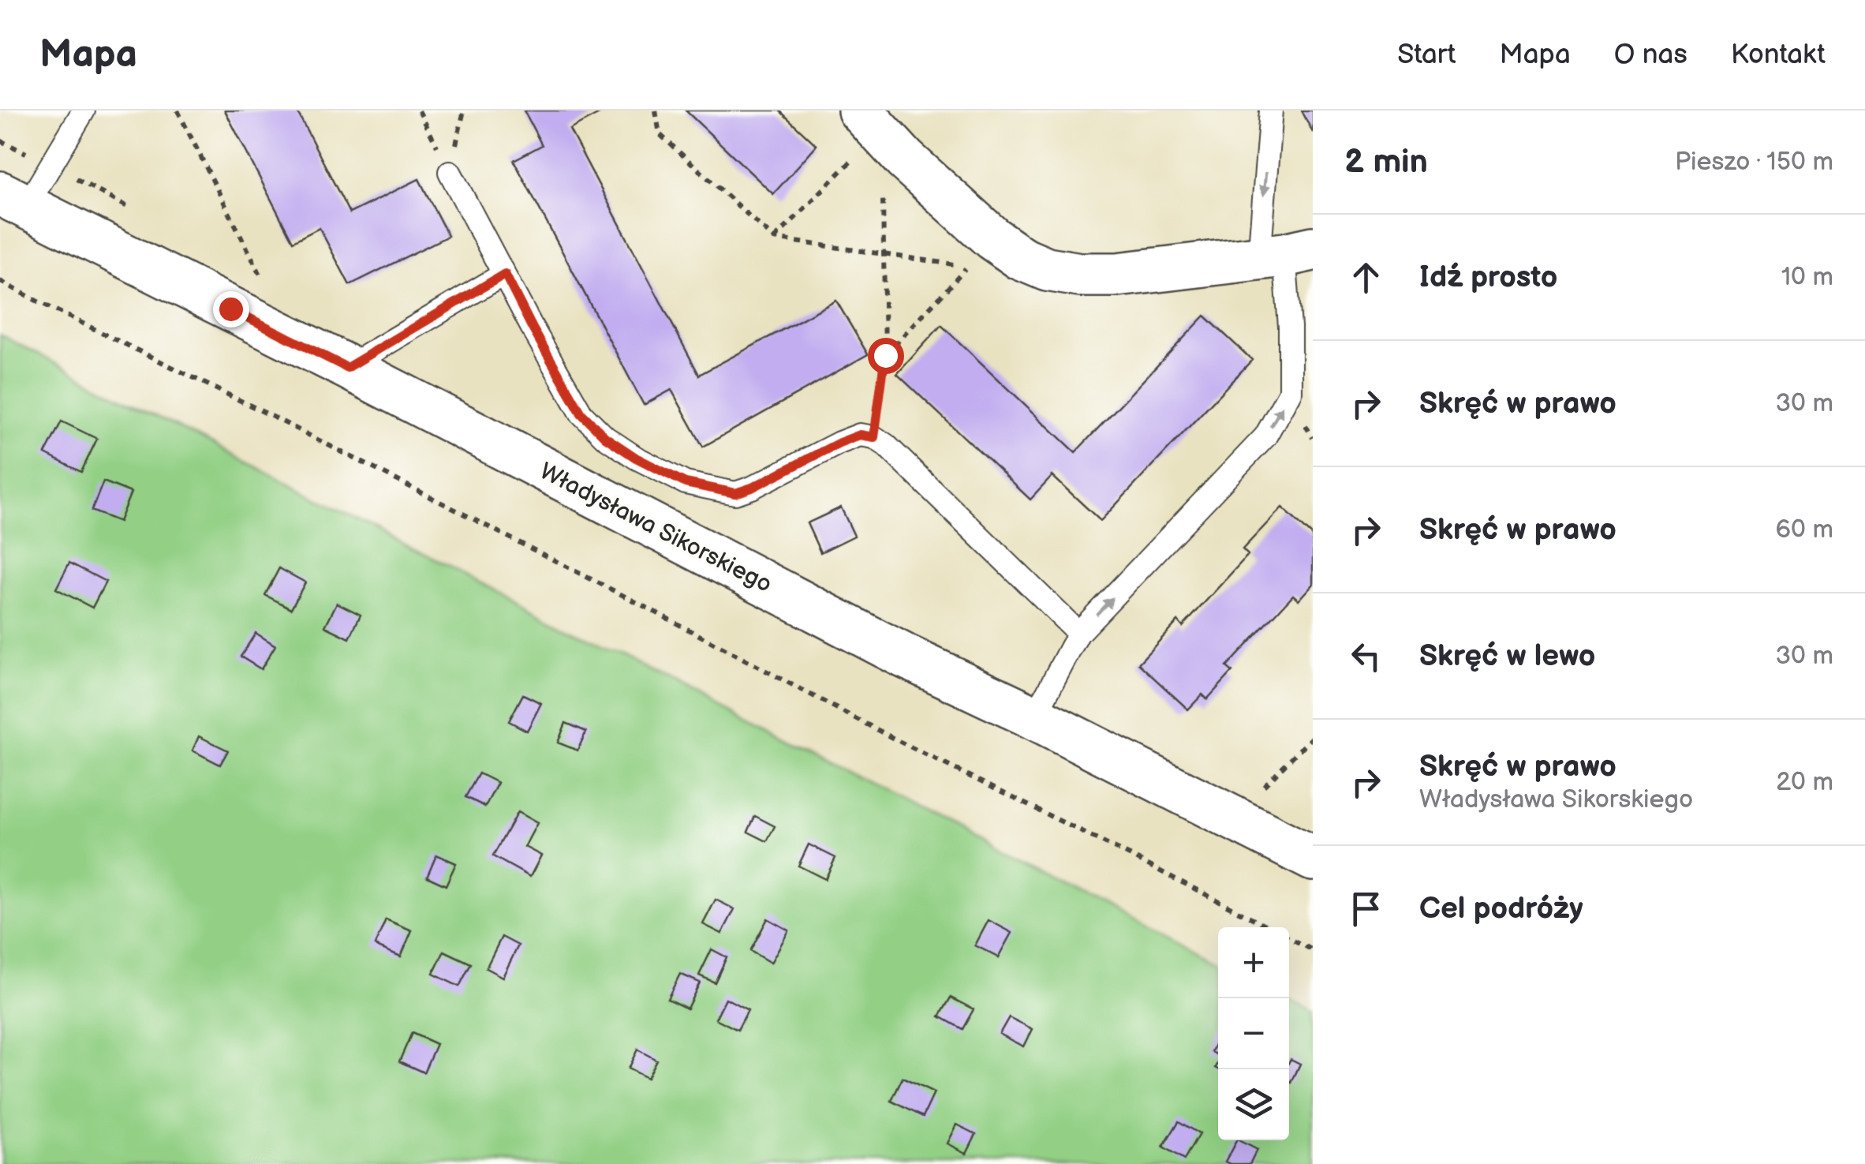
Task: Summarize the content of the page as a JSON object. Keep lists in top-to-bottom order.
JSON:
{
  "streets": {
    "street": ["Władysława Sikorskiego"]
  },
  "page": {
    "header": "Mapa",
    "nav": [
      "Start",
      "Mapa",
      "O nas",
      "Kontakt"
    ],
    "heading": ["2 min", "Pieszo · 150 m"],
    "list": [
      ["Idź prosto", "10 m"],
      ["Skręć w prawo", "30 m"],
      ["Skręć w prawo", "60 m"],
      ["Skręć w lewo", "30 m"],
      ["Skręć w prawo", "Władysława Sikorskiego", "20 m"],
      "Cel podróży"
    ],
    "map_buttons": ["+", "−"]
  }
}
